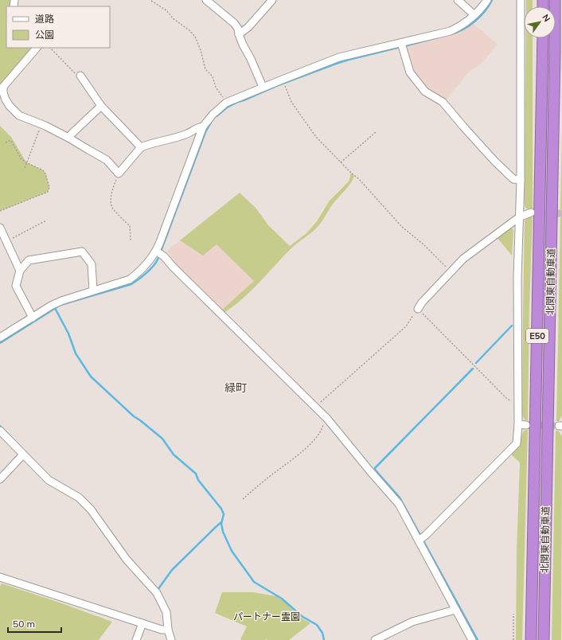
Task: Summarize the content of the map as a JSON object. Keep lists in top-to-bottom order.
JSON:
{
  "streets": {
    "highway": ["北関東自動車道", "E50"]
  },
  "districts": ["緑町"],
  "parks": ["パートナー霊園"],
  "legend": ["道路", "公園"],
  "scale_bar": "50 m",
  "north": "top right"
}
